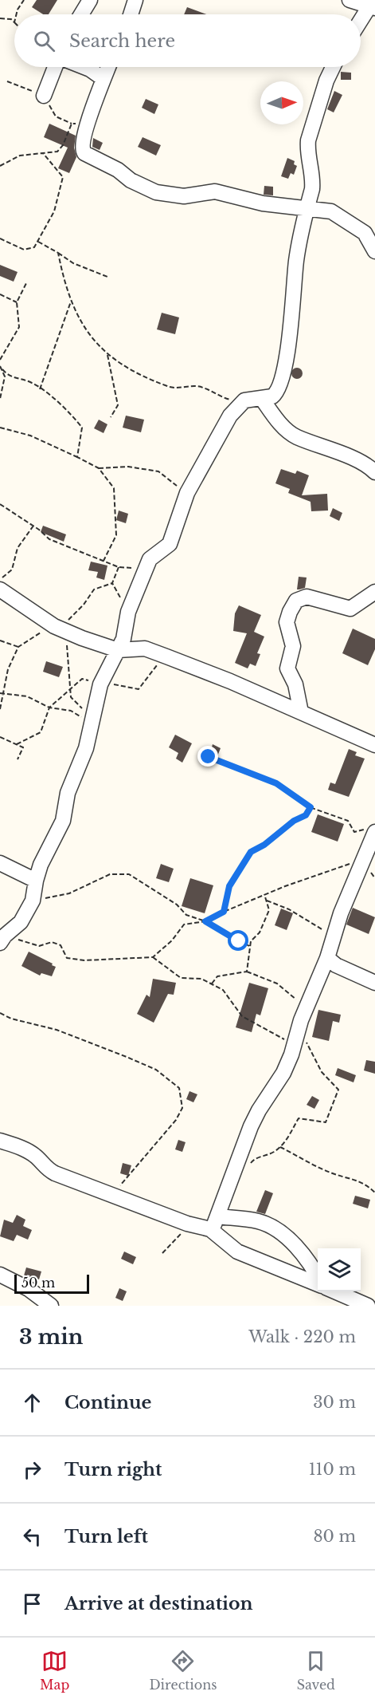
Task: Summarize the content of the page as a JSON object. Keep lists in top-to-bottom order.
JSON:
{
  "scale_bar": "50 m",
  "north": "right",
  "page": {
    "search": "Search here",
    "scale": "50 m",
    "heading": ["3 min", "Walk · 220 m"],
    "list": [
      ["Continue", "30 m"],
      ["Turn right", "110 m"],
      ["Turn left", "80 m"],
      "Arrive at destination"
    ],
    "nav": ["Map", "Directions", "Saved"]
  }
}
